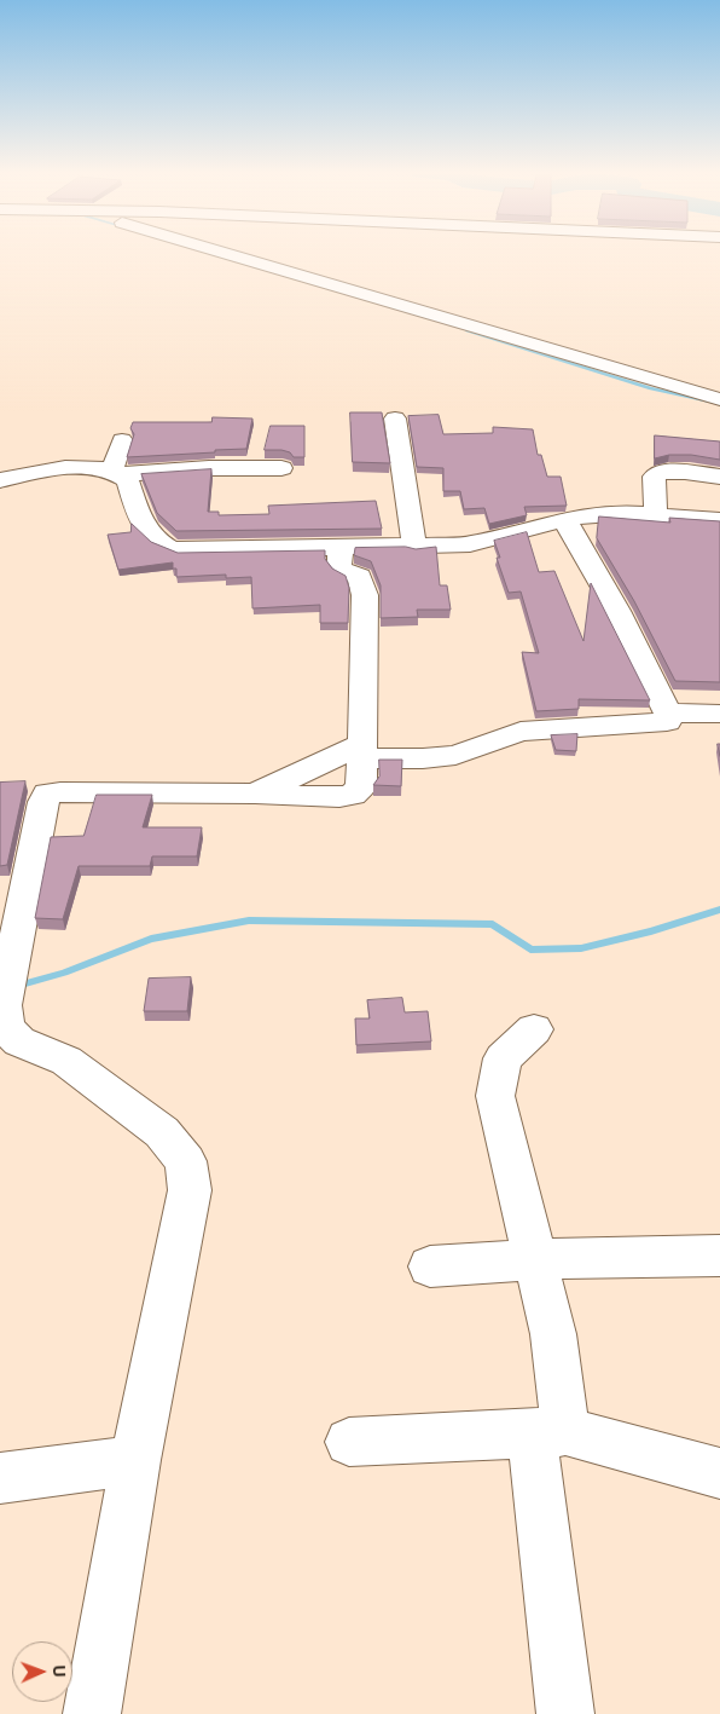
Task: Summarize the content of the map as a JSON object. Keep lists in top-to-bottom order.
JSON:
{
  "north": "right"
}
